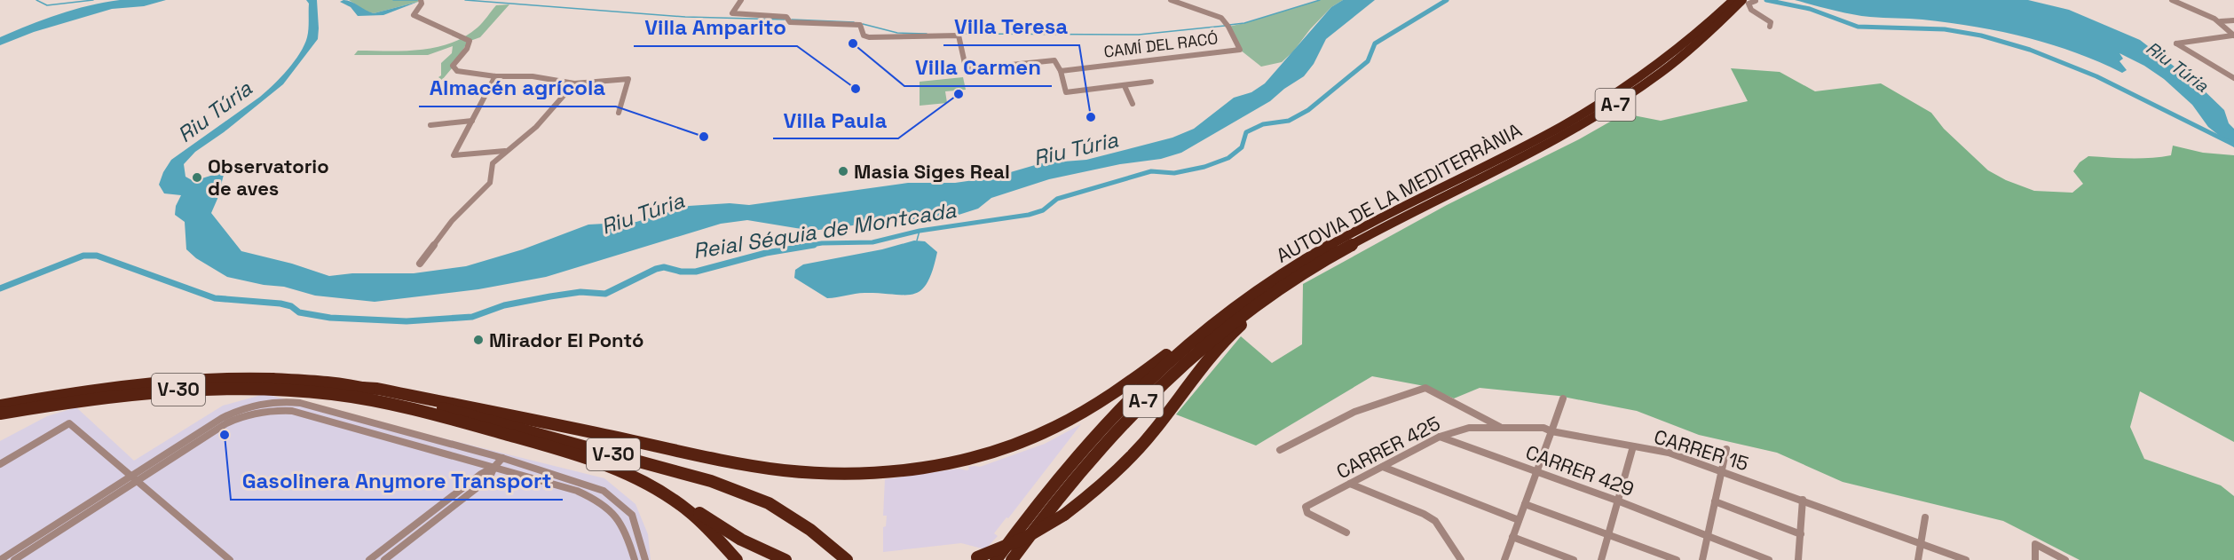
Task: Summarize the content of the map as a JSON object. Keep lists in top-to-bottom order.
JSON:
{
  "streets": {
    "highway": ["A-7", "AUTOVIA DE LA MEDITERRÀNIA", "V-30"],
    "street": [
      "CAMÍ DEL RACÓ",
      "CARRER 425",
      "CARRER 15",
      "CARRER 429"
    ]
  },
  "crossings": [
    ["CARRER 425", "CARRER 15"],
    ["CARRER 425", "CARRER 429"]
  ],
  "water": ["Riu Túria", "Reial Séquia de Montcada"],
  "places": [
    "Villa Carmen",
    "Villa Amparito",
    "Villa Paula",
    "Villa Teresa",
    "Almacén agrícola",
    "Masia Siges Real",
    "Observatorio de aves",
    "Mirador El Pontó",
    "Gasolinera Anymore Transport"
  ]
}
